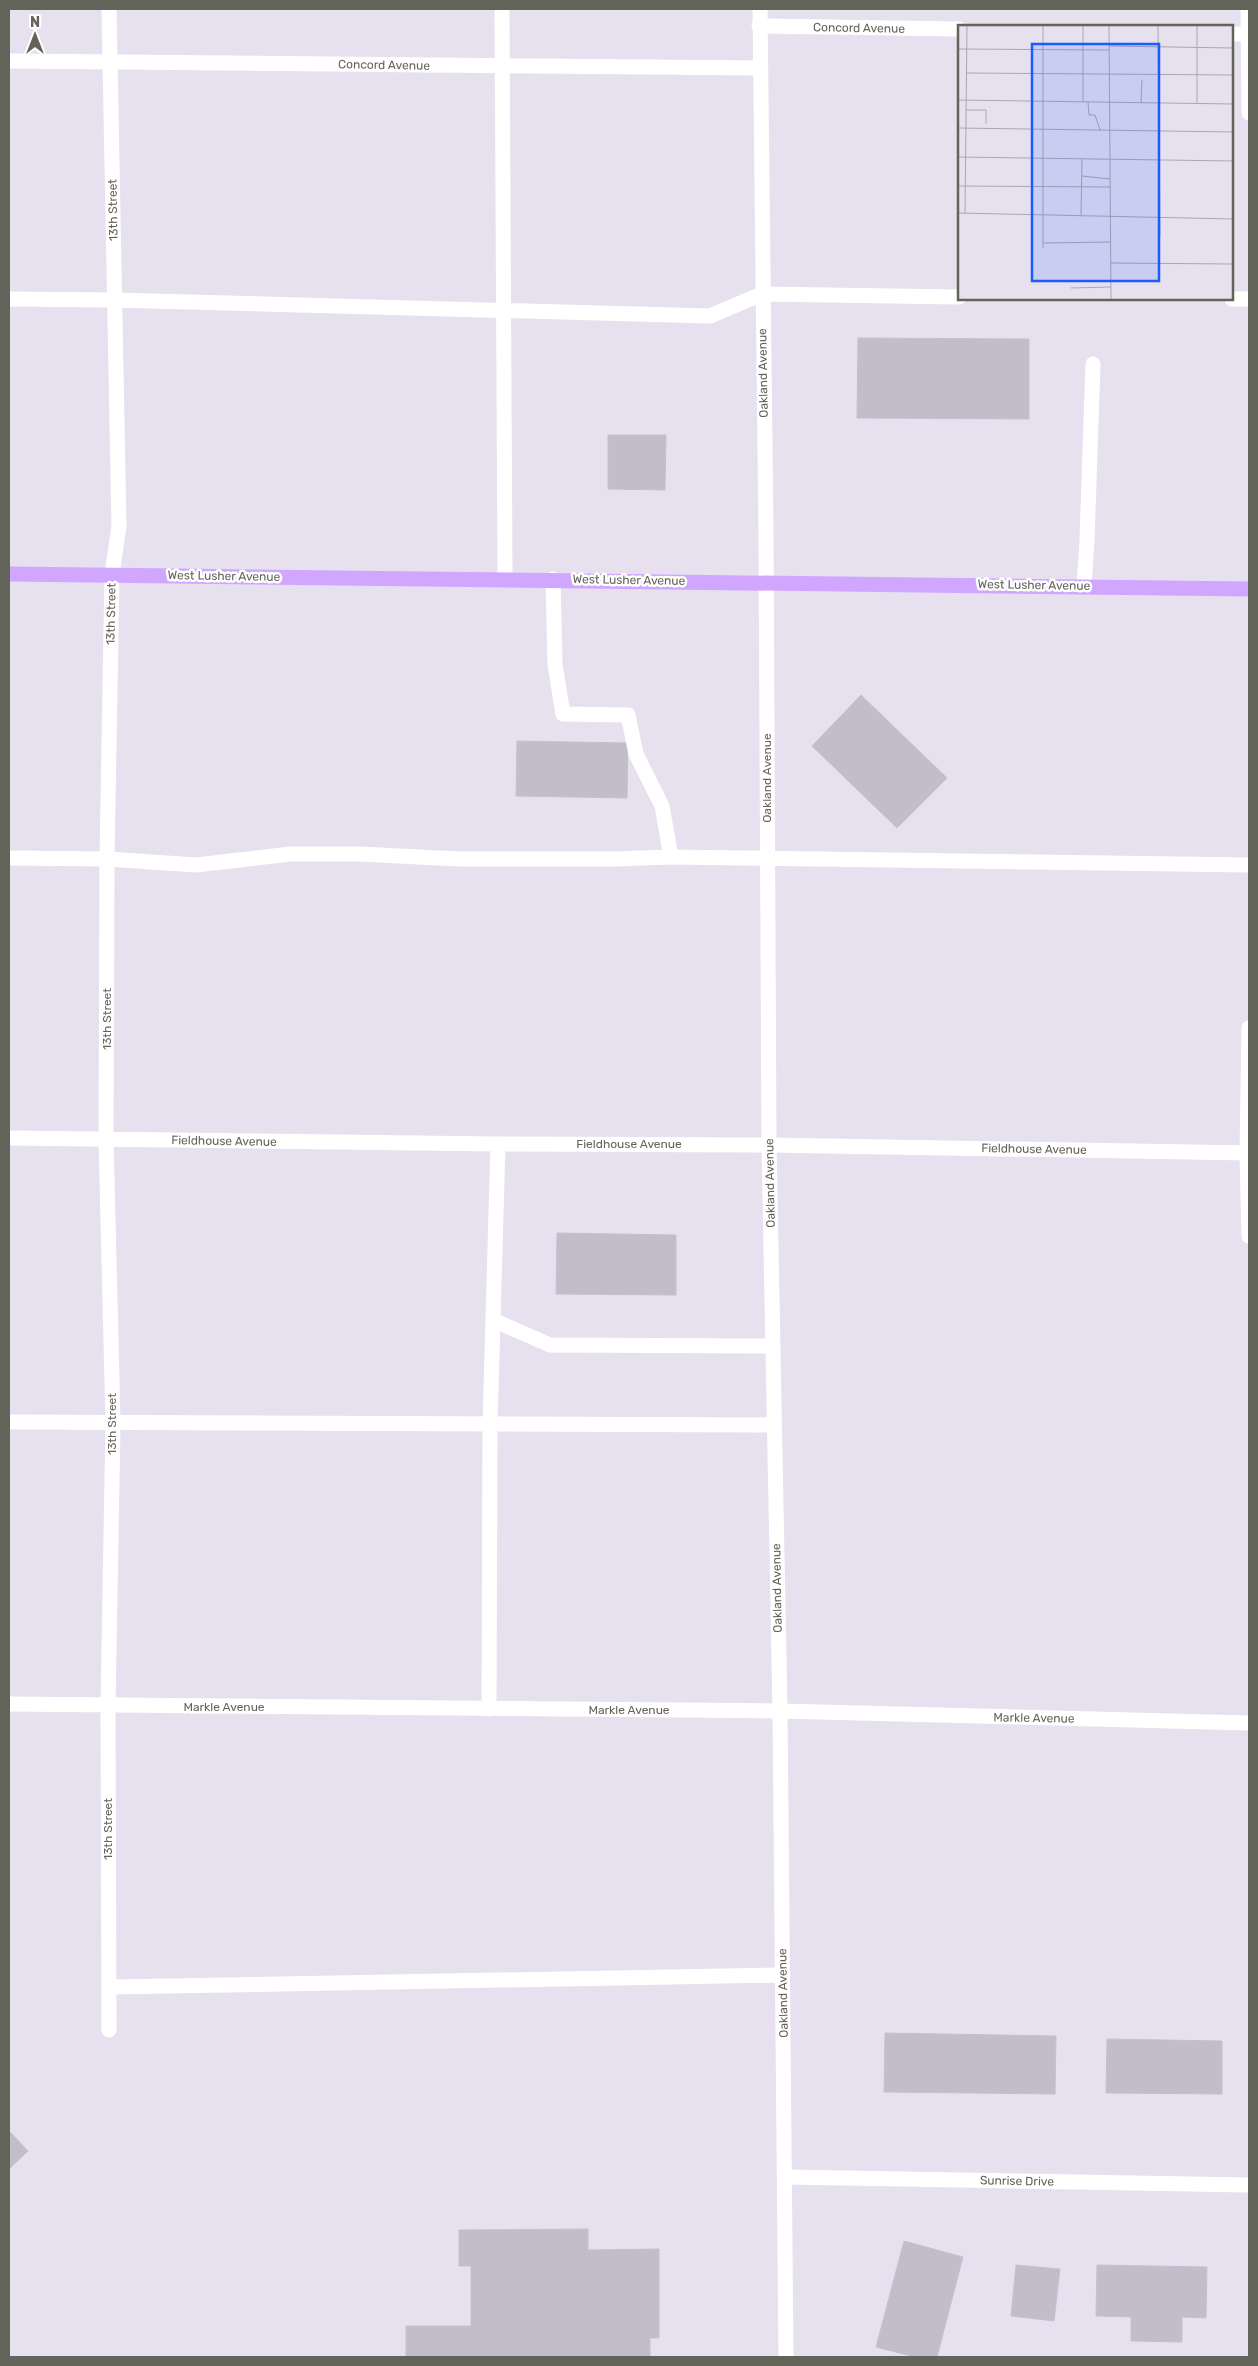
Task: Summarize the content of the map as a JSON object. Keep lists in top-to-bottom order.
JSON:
{
  "streets": {
    "main road": ["West Lusher Avenue"],
    "street": [
      "Concord Avenue",
      "13th Street",
      "Oakland Avenue",
      "Fieldhouse Avenue",
      "Markle Avenue",
      "Sunrise Drive"
    ]
  },
  "crossings": [
    ["Concord Avenue", "13th Street"],
    ["Concord Avenue", "Oakland Avenue"],
    ["13th Street", "West Lusher Avenue"],
    ["13th Street", "Fieldhouse Avenue"],
    ["13th Street", "Markle Avenue"],
    ["Oakland Avenue", "West Lusher Avenue"],
    ["Oakland Avenue", "Fieldhouse Avenue"],
    ["Oakland Avenue", "Markle Avenue"],
    ["Oakland Avenue", "Sunrise Drive"]
  ],
  "north": "top"
}
